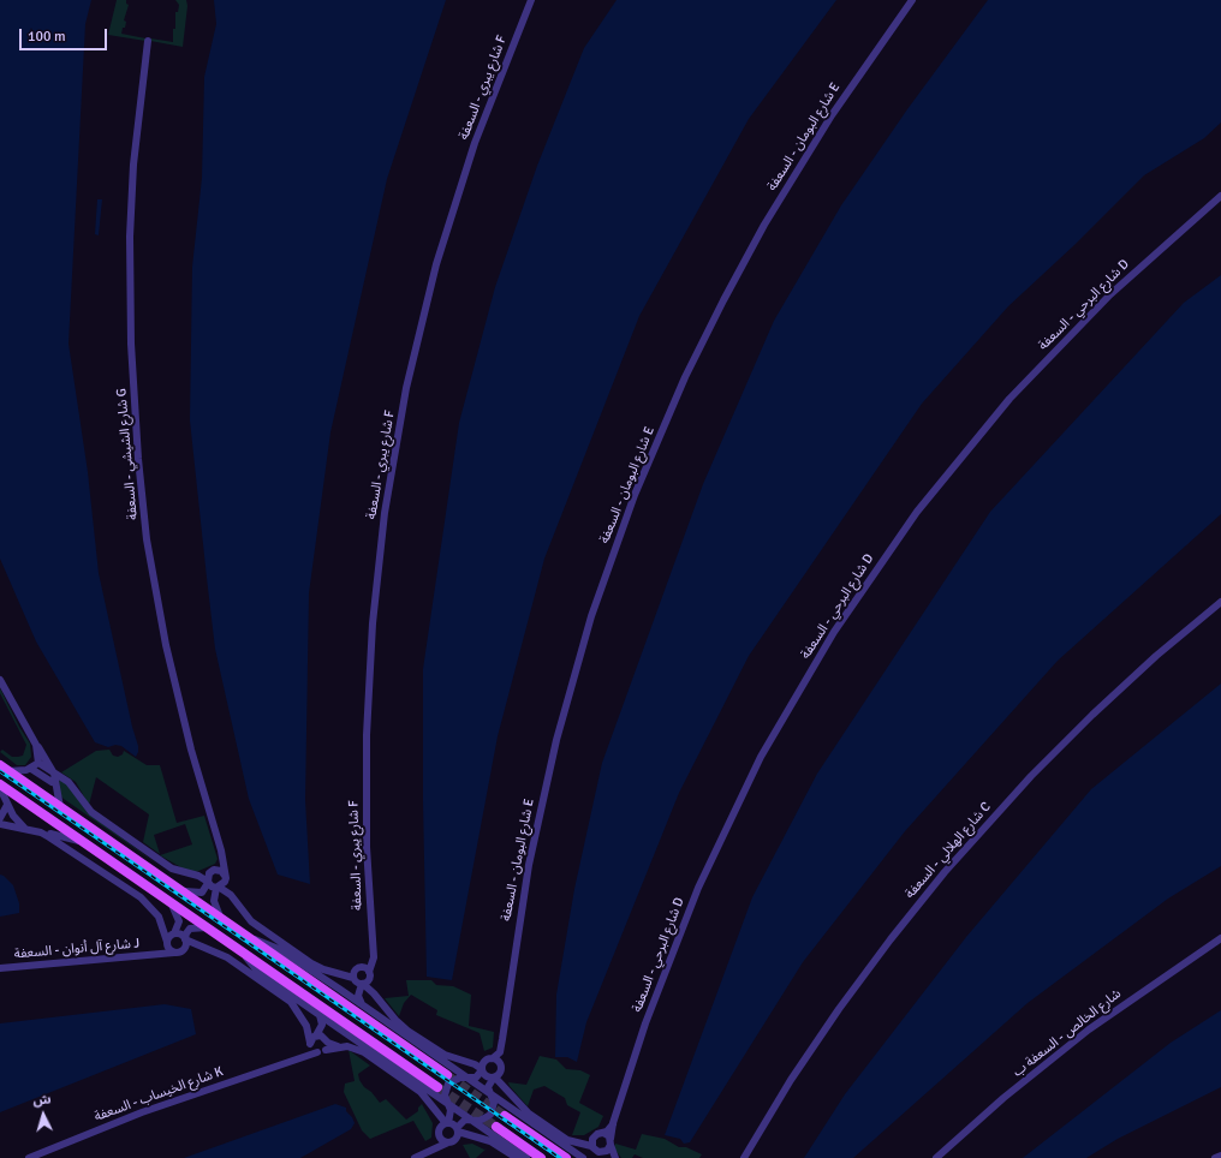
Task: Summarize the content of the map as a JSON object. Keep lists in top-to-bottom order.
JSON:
{
  "streets": {
    "street": [
      "شارع يبري - السعفة F",
      "شارع البومان - السعفة E",
      "شارع البرحي - السعفة D",
      "شارع الشيشي - السعفة G",
      "شارع الهلالي - السعفة C",
      "شارع آل أنوان - السعفة J",
      "شارع الخالص - السعفة ب",
      "شارع الخيساب - السعفة K"
    ]
  },
  "scale_bar": "100 m",
  "north": "top"
}
